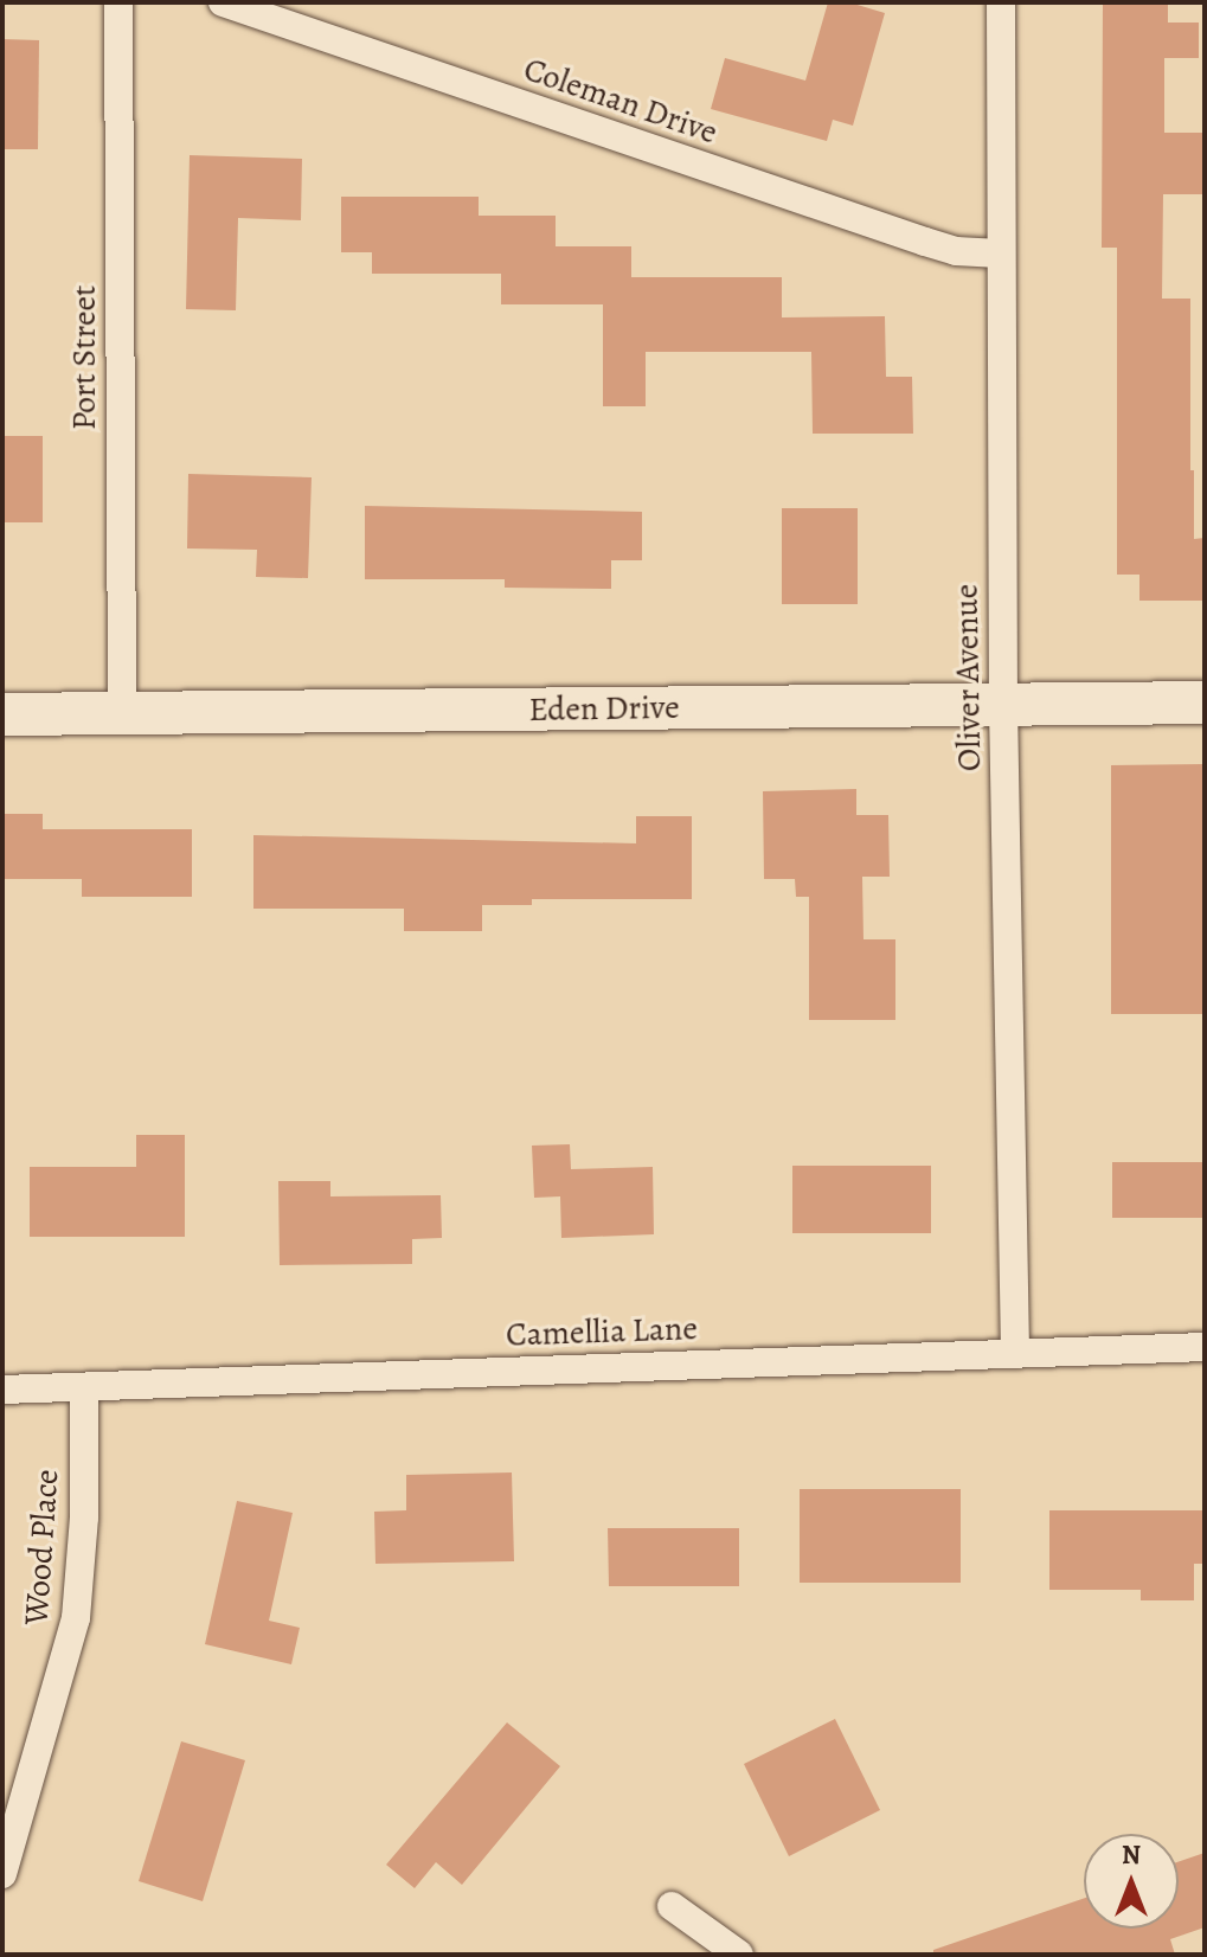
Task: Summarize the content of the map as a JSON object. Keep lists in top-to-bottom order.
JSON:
{
  "streets": {
    "street": [
      "Coleman Drive",
      "Port Street",
      "Oliver Avenue",
      "Eden Drive",
      "Camellia Lane",
      "Wood Place"
    ]
  },
  "crossings": [
    ["Coleman Drive", "Oliver Avenue"],
    ["Port Street", "Eden Drive"],
    ["Oliver Avenue", "Eden Drive"],
    ["Oliver Avenue", "Camellia Lane"],
    ["Camellia Lane", "Wood Place"]
  ],
  "north": "top"
}
